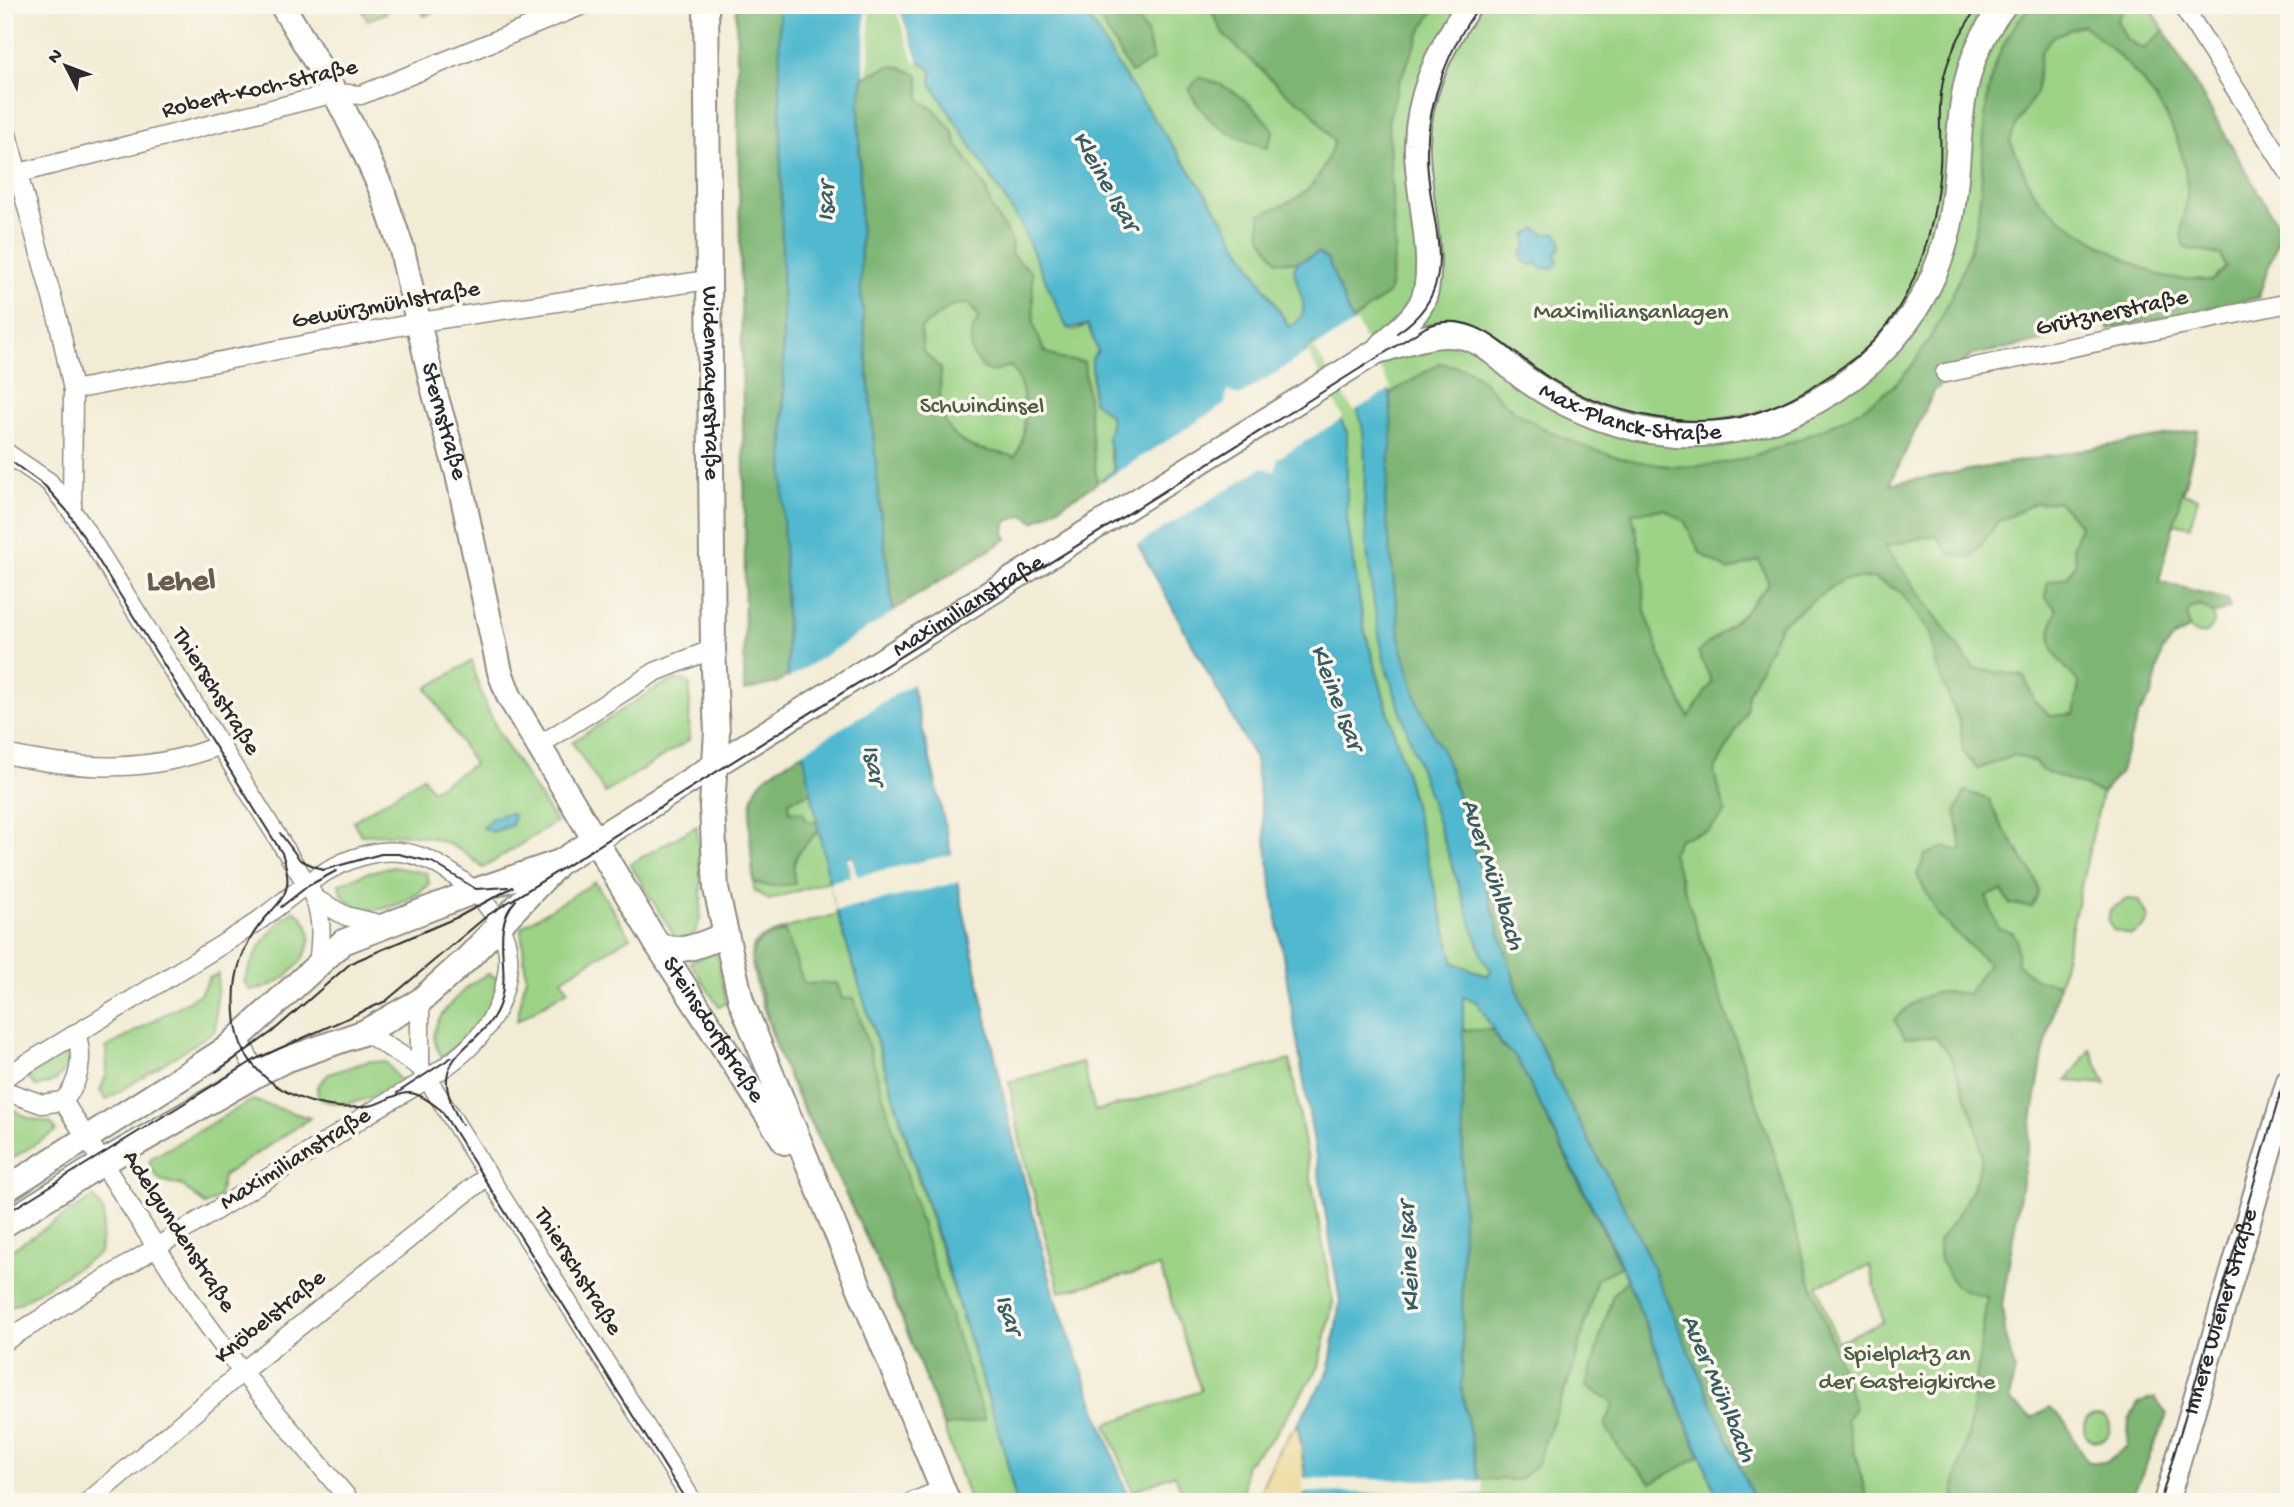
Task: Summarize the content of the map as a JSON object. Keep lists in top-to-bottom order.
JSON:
{
  "streets": {
    "main road": [
      "Widenmayerstraße",
      "Max-Planck-Straße",
      "Sternstraße",
      "Maximilianstraße",
      "Steinsdorfstraße",
      "Innere Wiener Straße"
    ],
    "street": [
      "Robert-Koch-Straße",
      "Gewürzmühlstraße",
      "Grütznerstraße",
      "Thierschstraße",
      "Adelgundenstraße",
      "Knöbelstraße"
    ]
  },
  "crossings": [
    ["Robert-Koch-Straße", "Sternstraße"],
    ["Gewürzmühlstraße", "Widenmayerstraße"],
    ["Gewürzmühlstraße", "Sternstraße"],
    ["Widenmayerstraße", "Maximilianstraße"],
    ["Widenmayerstraße", "Steinsdorfstraße"],
    ["Max-Planck-Straße", "Maximilianstraße"],
    ["Sternstraße", "Maximilianstraße"],
    ["Sternstraße", "Steinsdorfstraße"],
    ["Maximilianstraße", "Thierschstraße"],
    ["Maximilianstraße", "Steinsdorfstraße"],
    ["Maximilianstraße", "Adelgundenstraße"],
    ["Thierschstraße", "Knöbelstraße"],
    ["Adelgundenstraße", "Knöbelstraße"]
  ],
  "districts": ["Lehel"],
  "water": ["Kleine Isar", "Isar", "Auer Mühlbach"],
  "parks": ["Maximiliansanlagen", "Schwindinsel", "Spielplatz an der Gasteigkirche"],
  "north": "top left"
}
